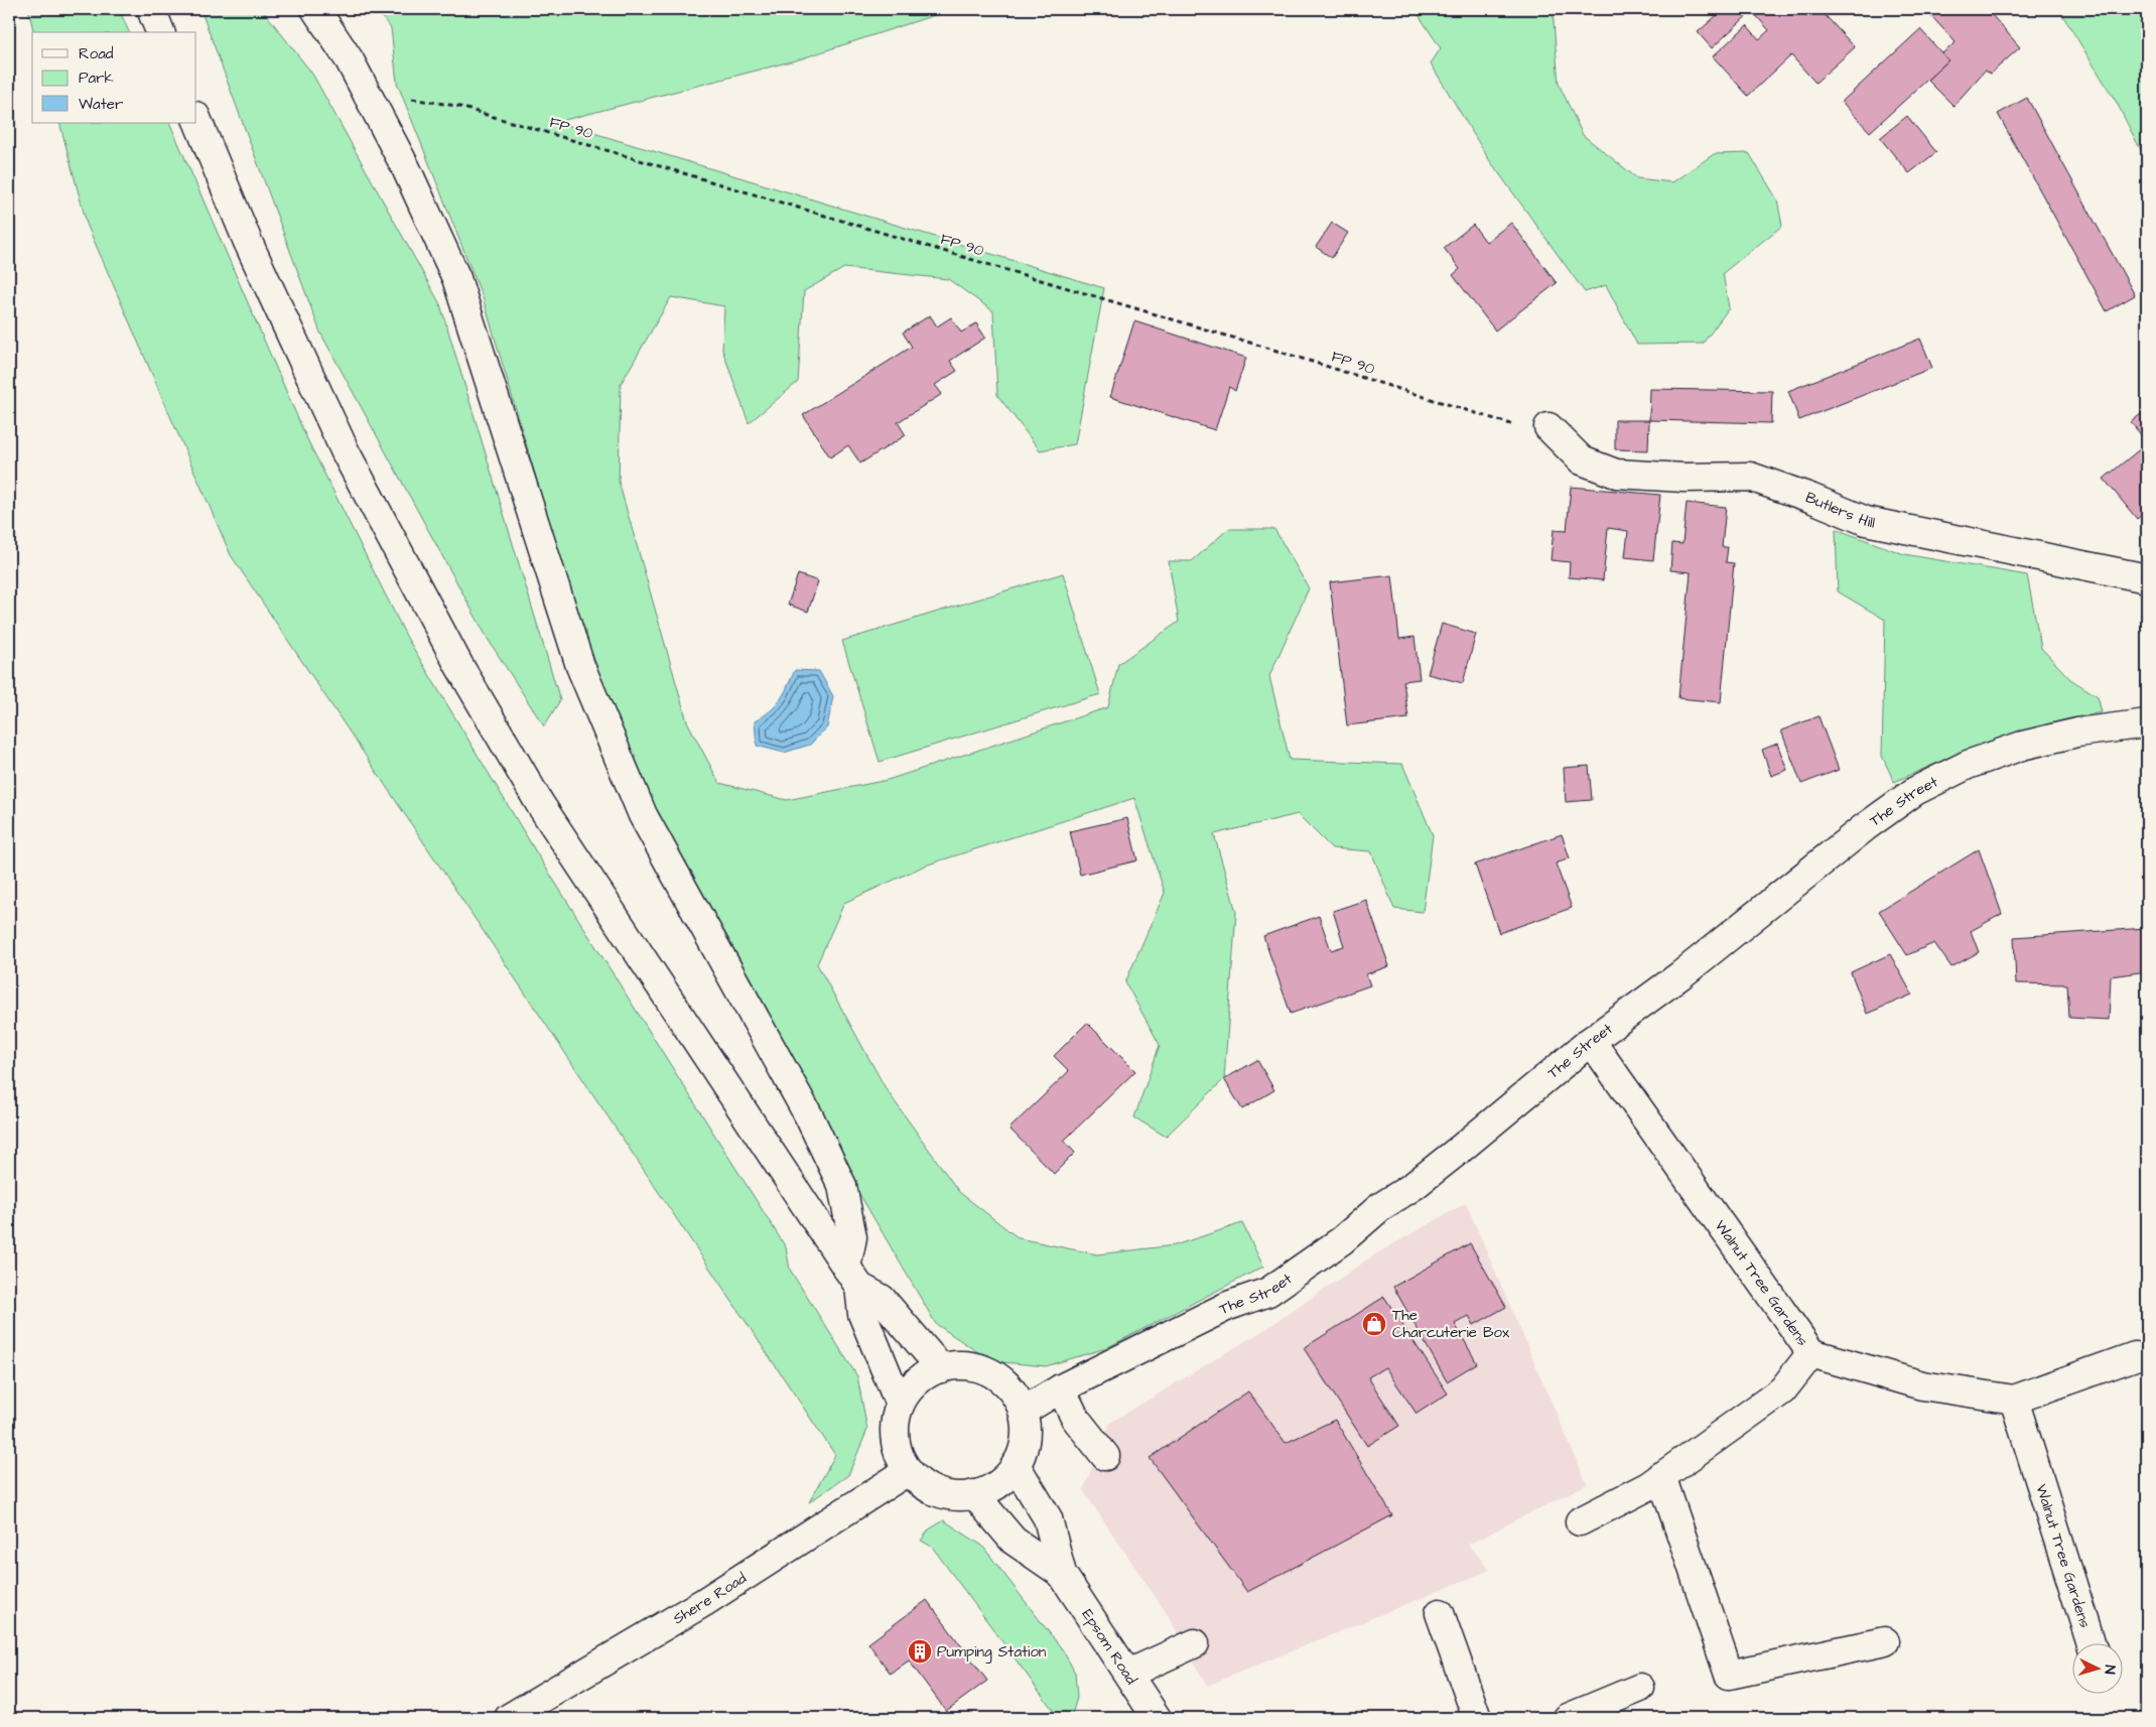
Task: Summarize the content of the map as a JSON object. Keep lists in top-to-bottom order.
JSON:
{
  "streets": {
    "street": [
      "Butlers Hill",
      "The Street",
      "Walnut Tree Gardens",
      "Shere Road",
      "Epsom Road"
    ],
    "path": ["FP 90"]
  },
  "crossings": [
    ["FP 90", "Butlers Hill"],
    ["The Street", "Walnut Tree Gardens"],
    ["The Street", "Shere Road"],
    ["The Street", "Epsom Road"],
    ["Shere Road", "Epsom Road"]
  ],
  "places": {
    "shop": ["The Charcuterie Box"],
    "building": ["Pumping Station"]
  },
  "legend": ["Road", "Park", "Water"],
  "north": "right"
}
